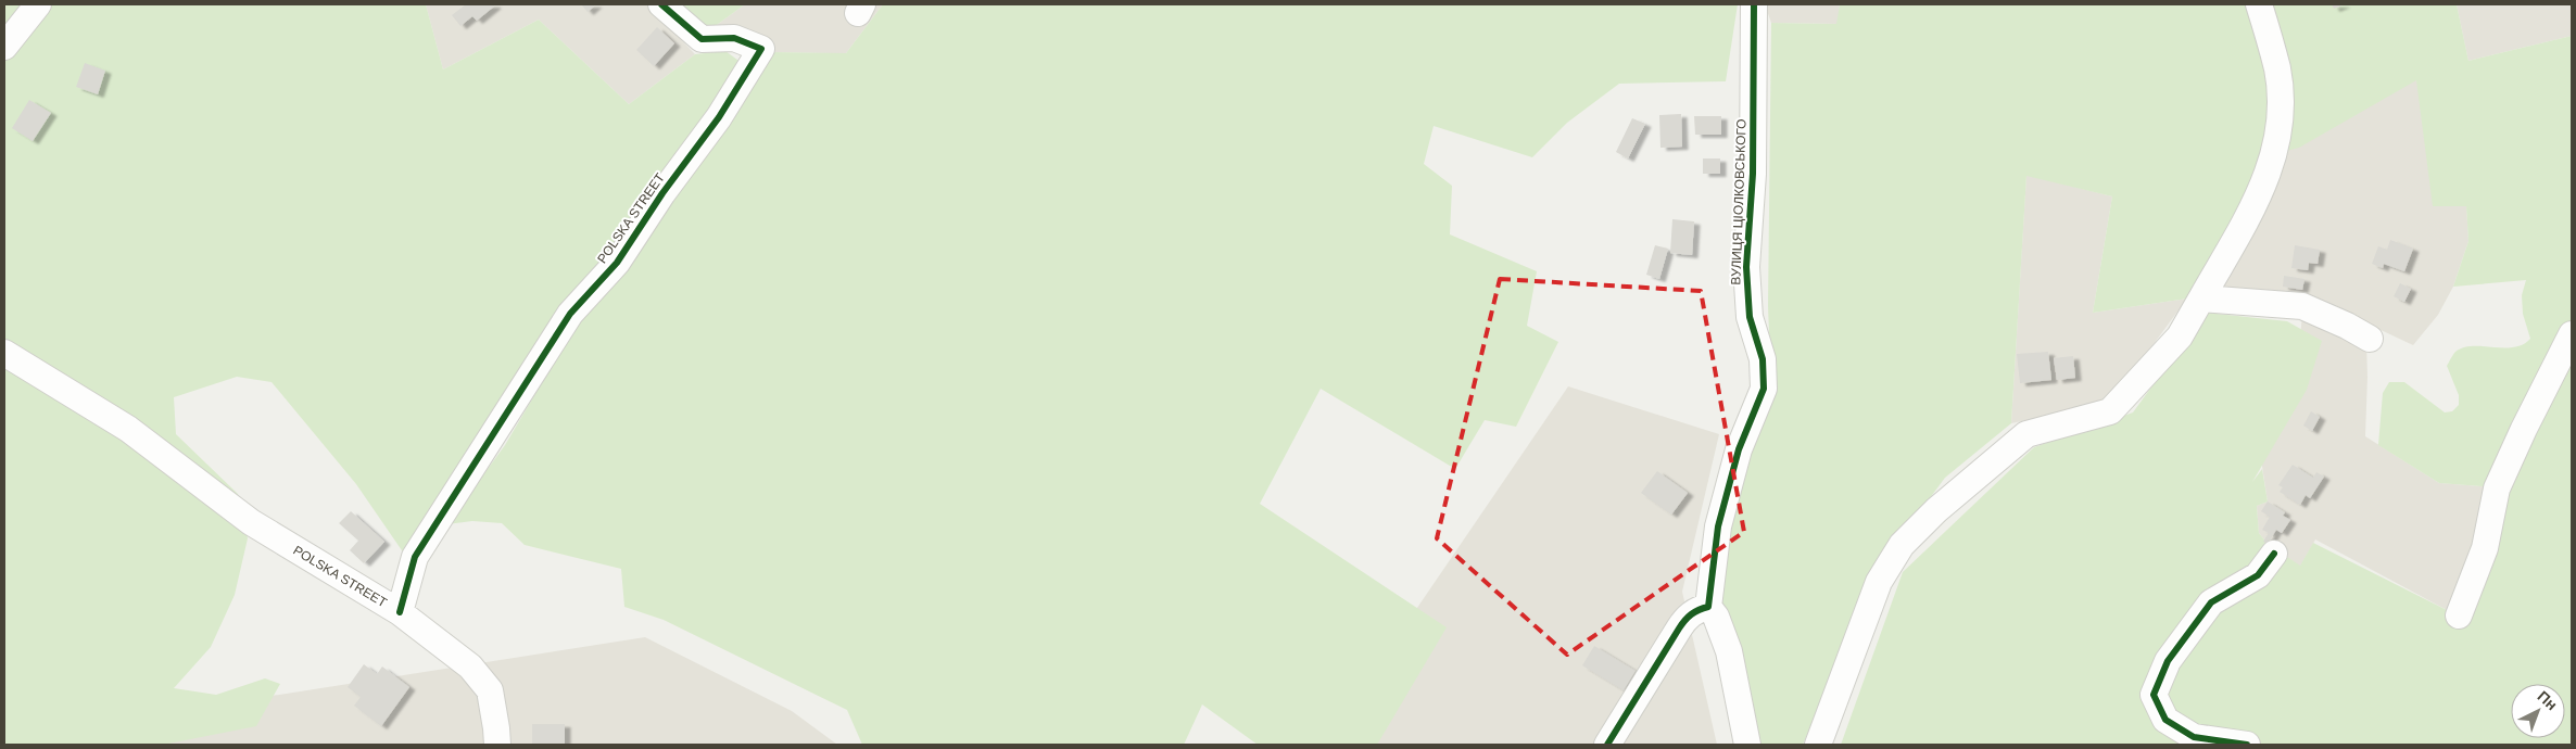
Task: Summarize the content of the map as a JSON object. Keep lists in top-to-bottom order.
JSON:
{
  "streets": {
    "street": ["ВУЛИЦЯ ЦІОЛКОВСЬКОГО", "POLSKA STREET"]
  },
  "north": "top right"
}
